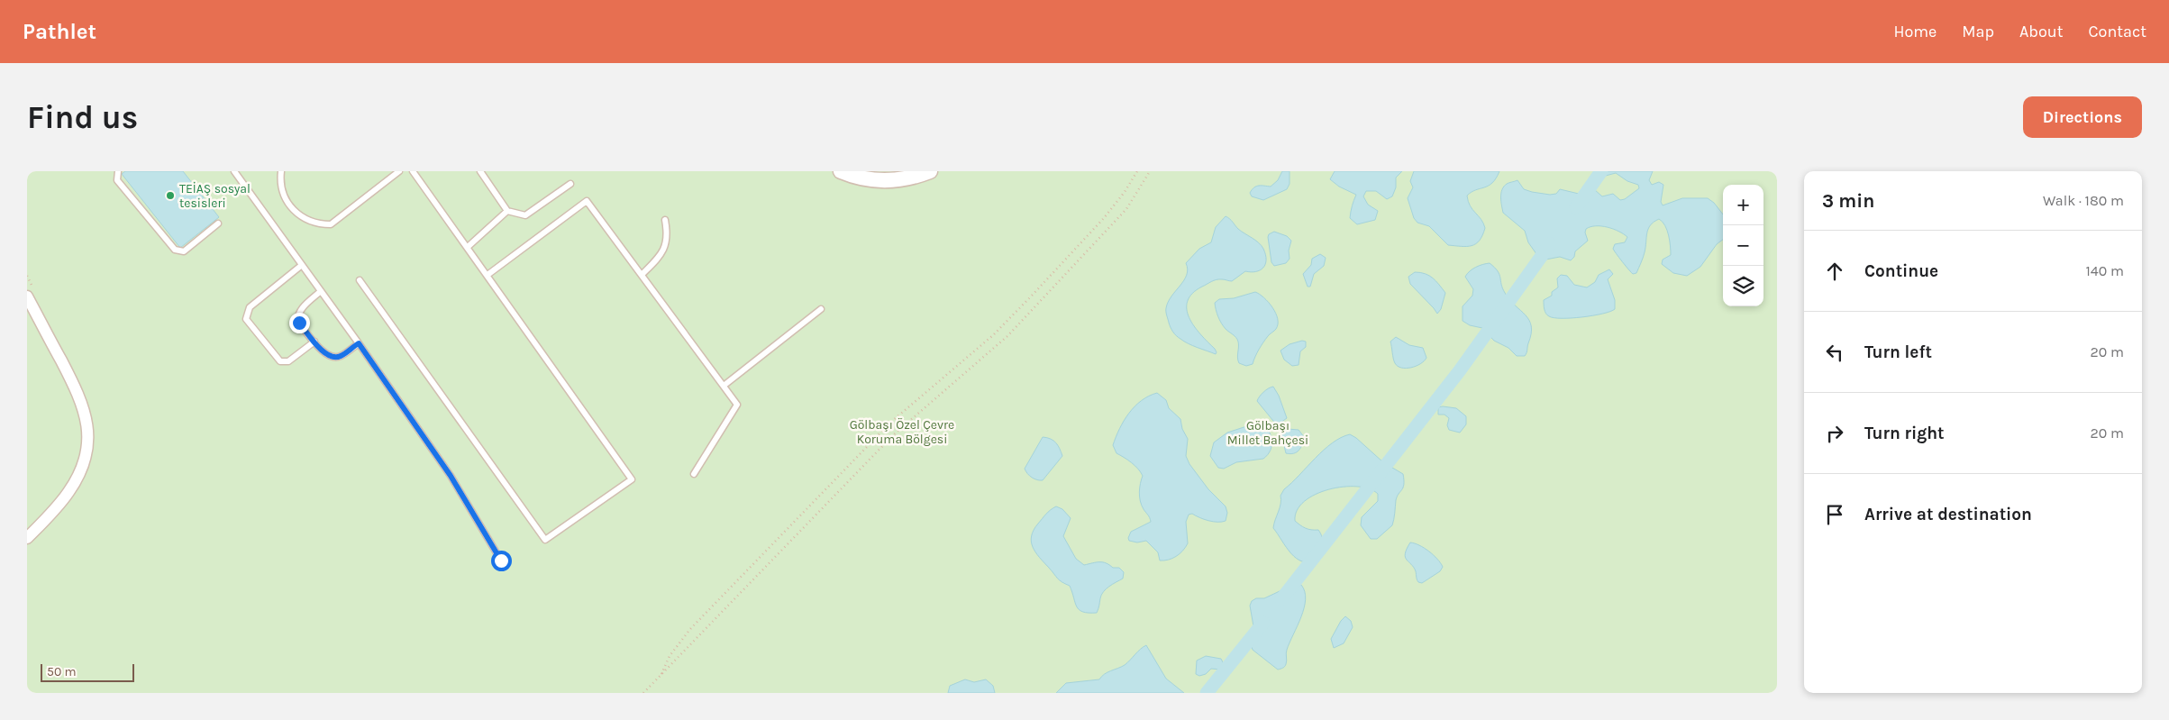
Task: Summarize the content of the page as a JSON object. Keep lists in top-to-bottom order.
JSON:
{
  "parks": ["Gölbaşı Özel Çevre Koruma Bölgesi", "Gölbaşı Millet Bahçesi"],
  "places": ["TEİAŞ sosyal tesisleri"],
  "scale_bar": "50 m",
  "page": {
    "header": "Pathlet",
    "nav": [
      "Home",
      "Map",
      "About",
      "Contact"
    ],
    "buttons": "Directions",
    "title": "Find us",
    "heading": ["3 min", "Walk · 180 m"],
    "map_buttons": ["+", "−"],
    "list": [
      ["Continue", "140 m"],
      ["Turn left", "20 m"],
      ["Turn right", "20 m"],
      "Arrive at destination"
    ],
    "scale": "50 m"
  }
}
